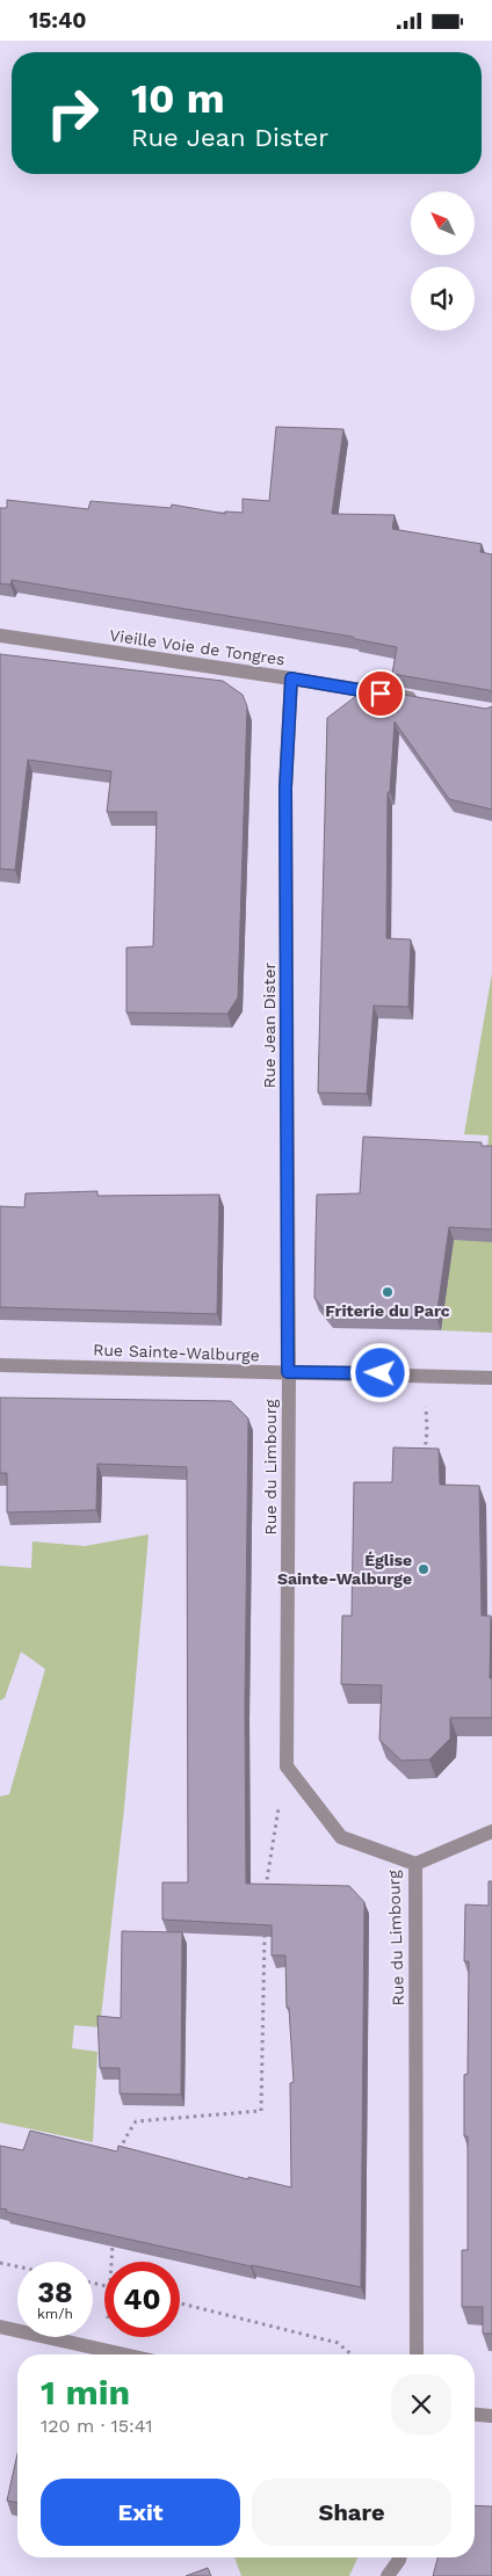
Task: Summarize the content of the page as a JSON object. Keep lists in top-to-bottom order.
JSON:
{
  "streets": {
    "street": [
      "Vieille Voie de Tongres",
      "Rue Jean Dister",
      "Rue Sainte-Walburge",
      "Rue du Limbourg"
    ]
  },
  "crossings": [
    ["Vieille Voie de Tongres", "Rue Jean Dister"],
    ["Rue Jean Dister", "Rue Sainte-Walburge"],
    ["Rue Jean Dister", "Rue du Limbourg"],
    ["Rue Sainte-Walburge", "Rue du Limbourg"]
  ],
  "places": ["Friterie du Parc", "Église Sainte-Walburge"],
  "north": "top left",
  "page": {
    "status": "15:40",
    "turn": ["10 m", "Rue Jean Dister"],
    "speed": "38 km/h",
    "limit": "40",
    "heading": ["1 min", "120 m · 15:41"],
    "buttons": ["Exit", "Share"]
  }
}
